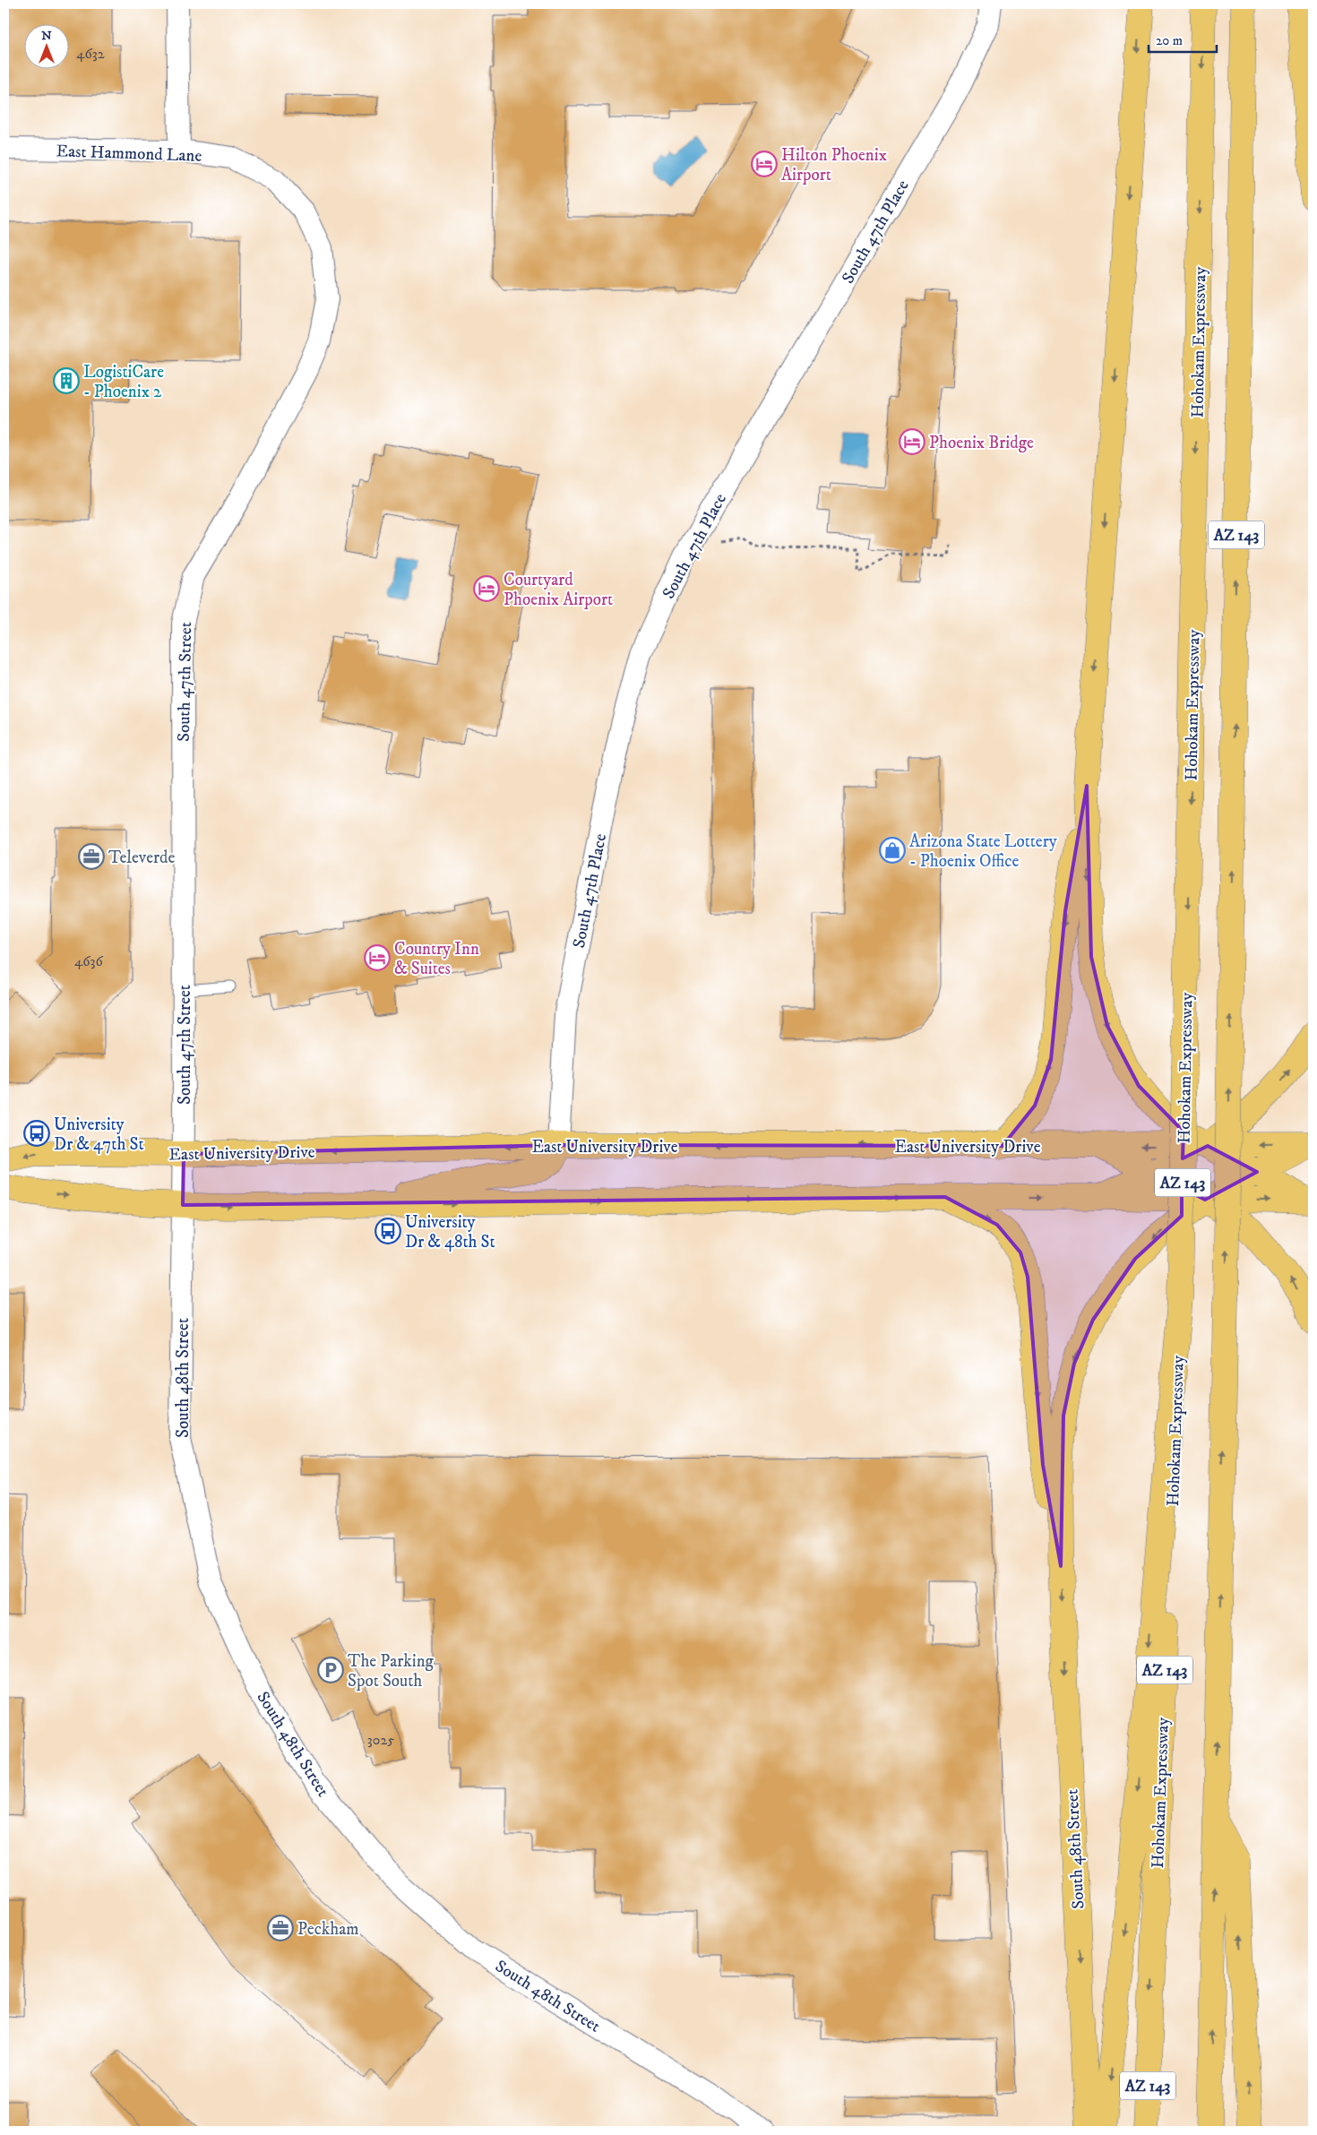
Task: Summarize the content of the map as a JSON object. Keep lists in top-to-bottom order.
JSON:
{
  "streets": {
    "main road": [
      "Hohokam Expressway",
      "AZ 143",
      "East University Drive",
      "South 48th Street"
    ],
    "street": ["East Hammond Lane", "South 47th Place", "South 47th Street"]
  },
  "crossings": [
    ["East Hammond Lane", "South 47th Street"],
    ["South 47th Place", "East University Drive"],
    ["South 47th Street", "East University Drive"],
    ["South 47th Street", "South 48th Street"]
  ],
  "places": {
    "hotel": [
      "Hilton Phoenix Airport",
      "Phoenix Bridge",
      "Courtyard Phoenix Airport",
      "Country Inn & Suites"
    ],
    "building": ["LogistiCare - Phoenix 2"],
    "shop": ["Arizona State Lottery - Phoenix Office"],
    "office": ["Televerde", "Peckham"],
    "bus stop": ["University Dr & 47th St", "University Dr & 48th St"],
    "parking": ["The Parking Spot South"]
  },
  "house_numbers": ["4632", "4636", "3025"],
  "scale_bar": "20 m",
  "north": "top"
}
